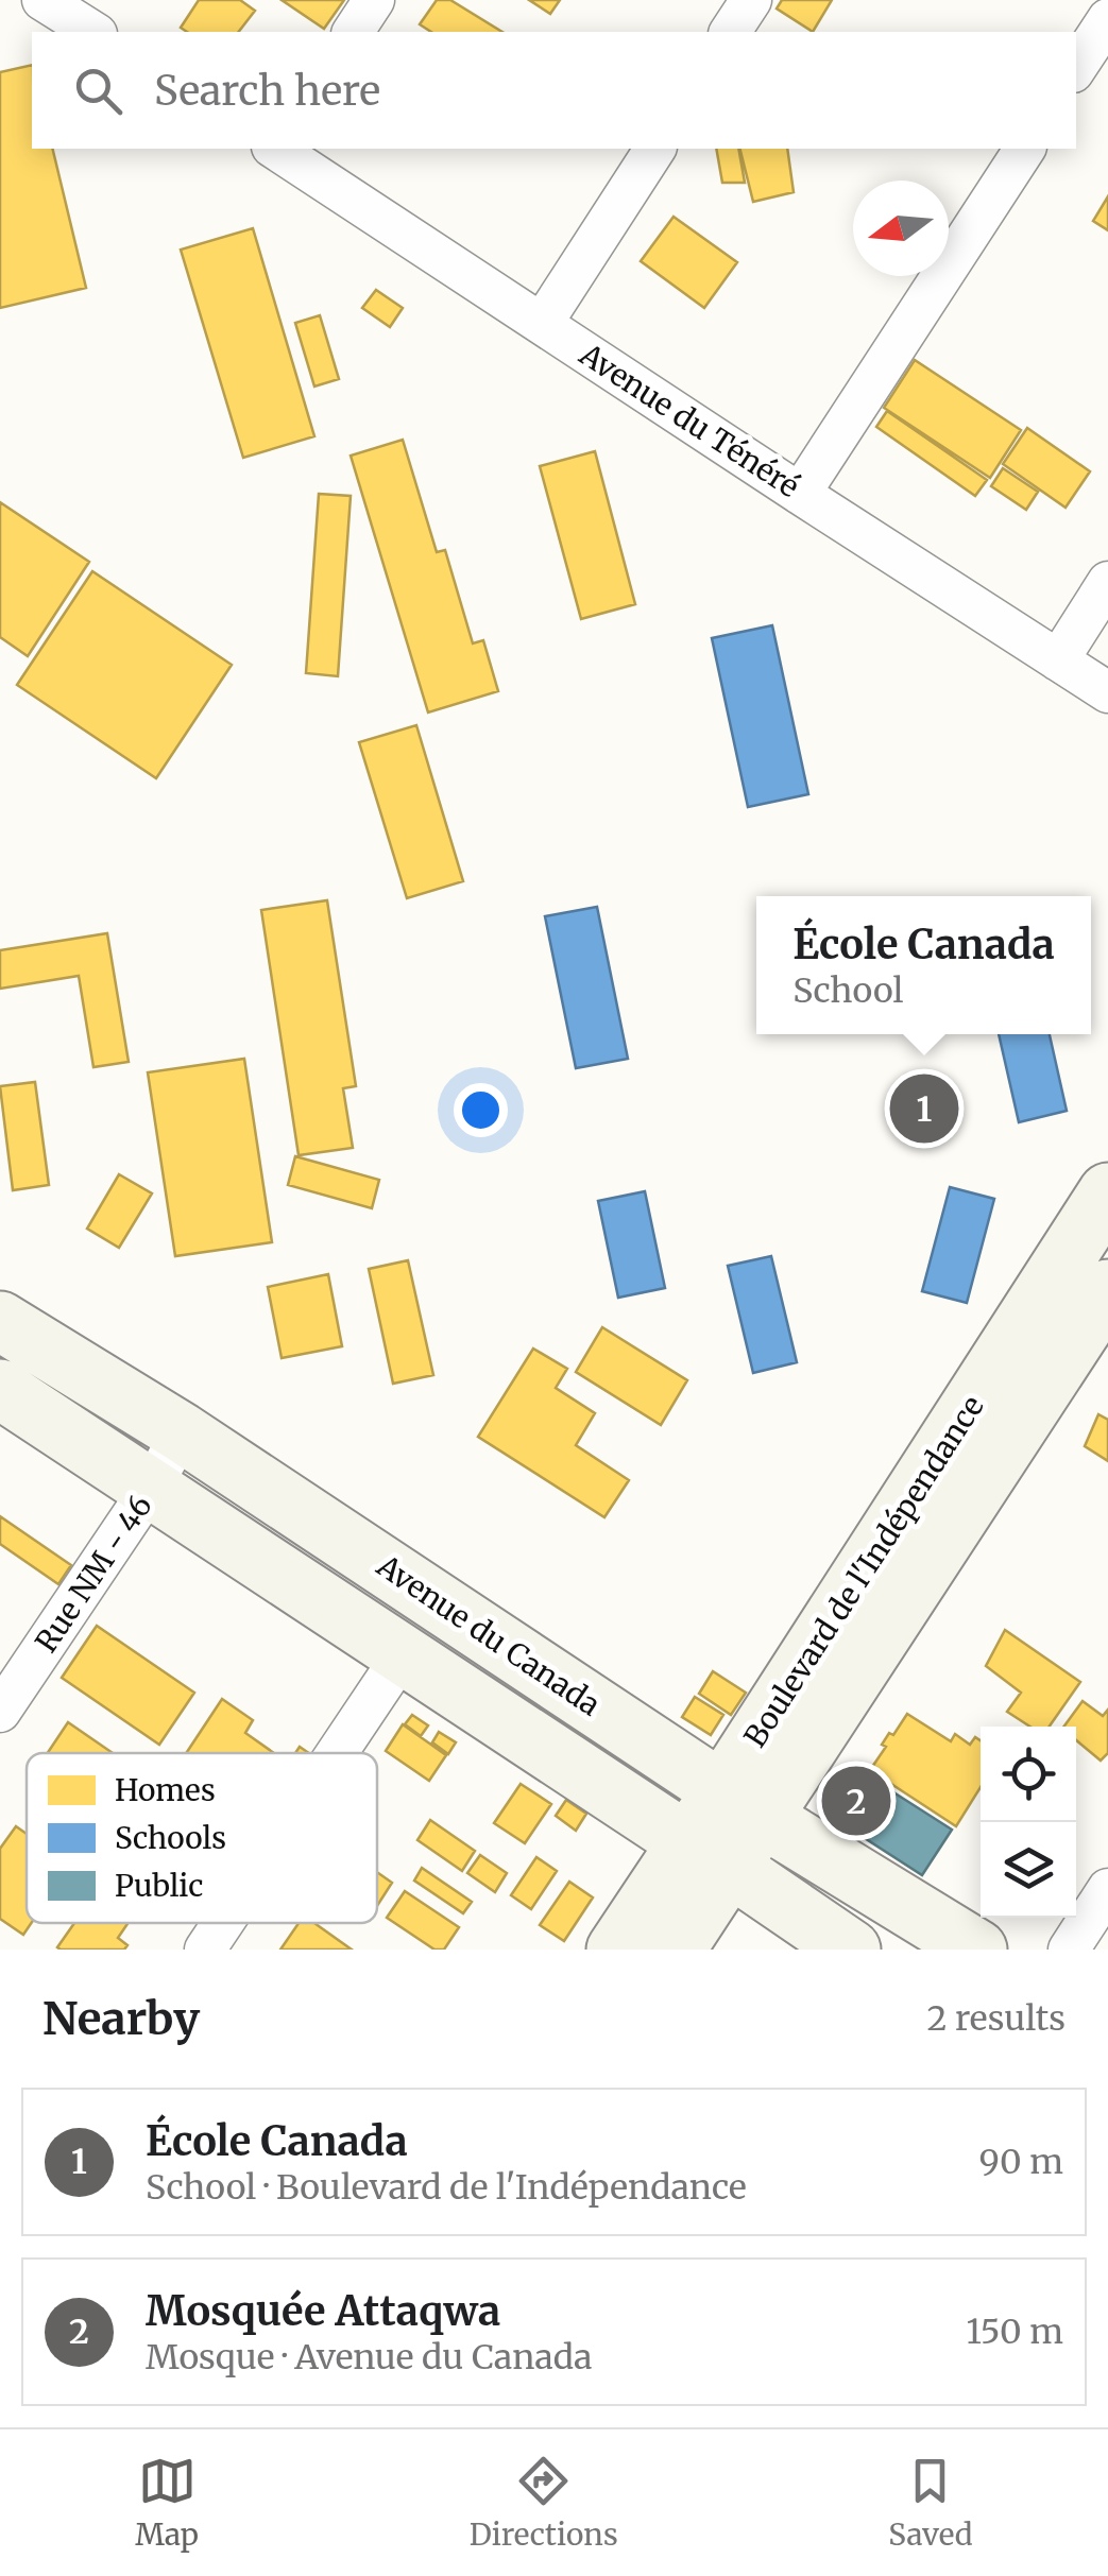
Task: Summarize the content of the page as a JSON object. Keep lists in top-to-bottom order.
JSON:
{
  "streets": {
    "street": [
      "Avenue du Ténéré",
      "Boulevard de l'Indépendance",
      "Rue NM - 46",
      "Avenue du Canada"
    ]
  },
  "crossings": [
    ["Boulevard de l'Indépendance", "Avenue du Canada"],
    ["Rue NM - 46", "Avenue du Canada"]
  ],
  "legend": ["Homes", "Schools", "Public"],
  "north": "left",
  "page": {
    "search": "Search here",
    "popup": ["École Canada", "School"],
    "pins": ["1", "2"],
    "heading": ["Nearby", "2 results"],
    "list": [
      {
        "mark": "1",
        "name": "École Canada",
        "note": "School · Boulevard de l'Indépendance",
        "value": "90 m"
      },
      {
        "mark": "2",
        "name": "Mosquée Attaqwa",
        "note": "Mosque · Avenue du Canada",
        "value": "150 m"
      }
    ],
    "nav": ["Map", "Directions", "Saved"]
  }
}
